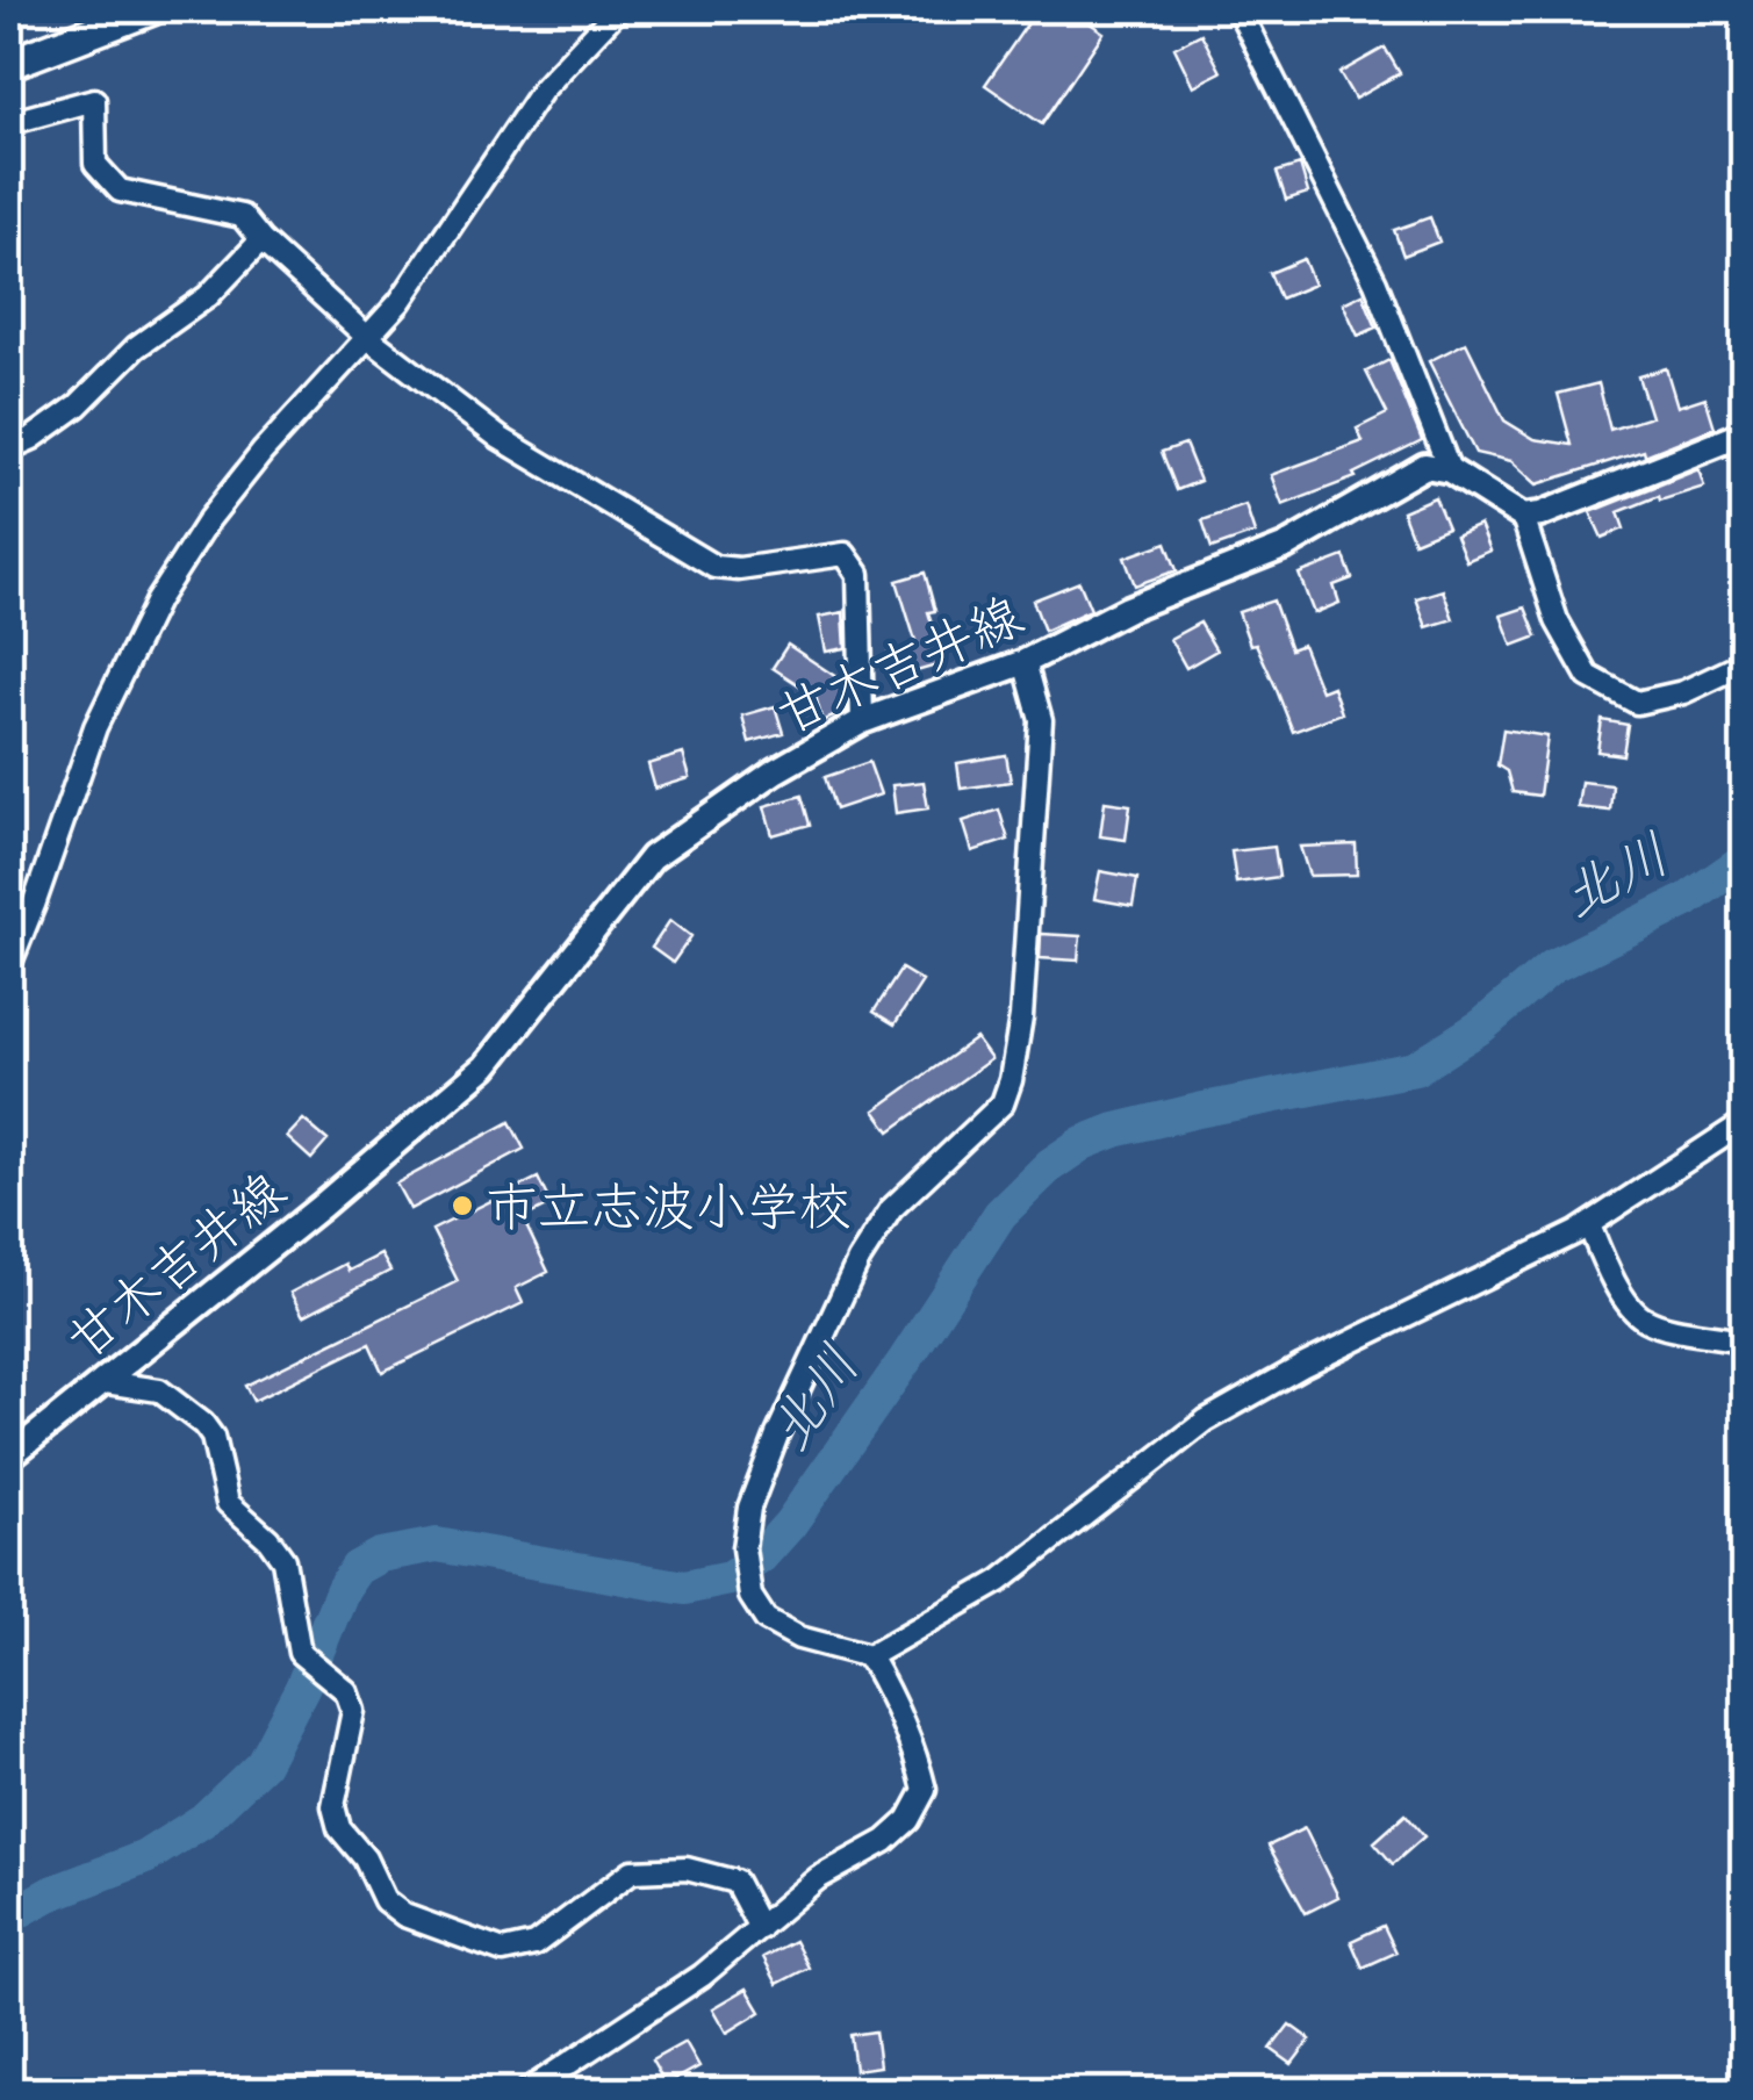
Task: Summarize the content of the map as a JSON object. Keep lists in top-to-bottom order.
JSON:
{
  "streets": {
    "main road": ["甘木吉井線"]
  },
  "water": ["北川"],
  "places": ["市立志波小学校"]
}
